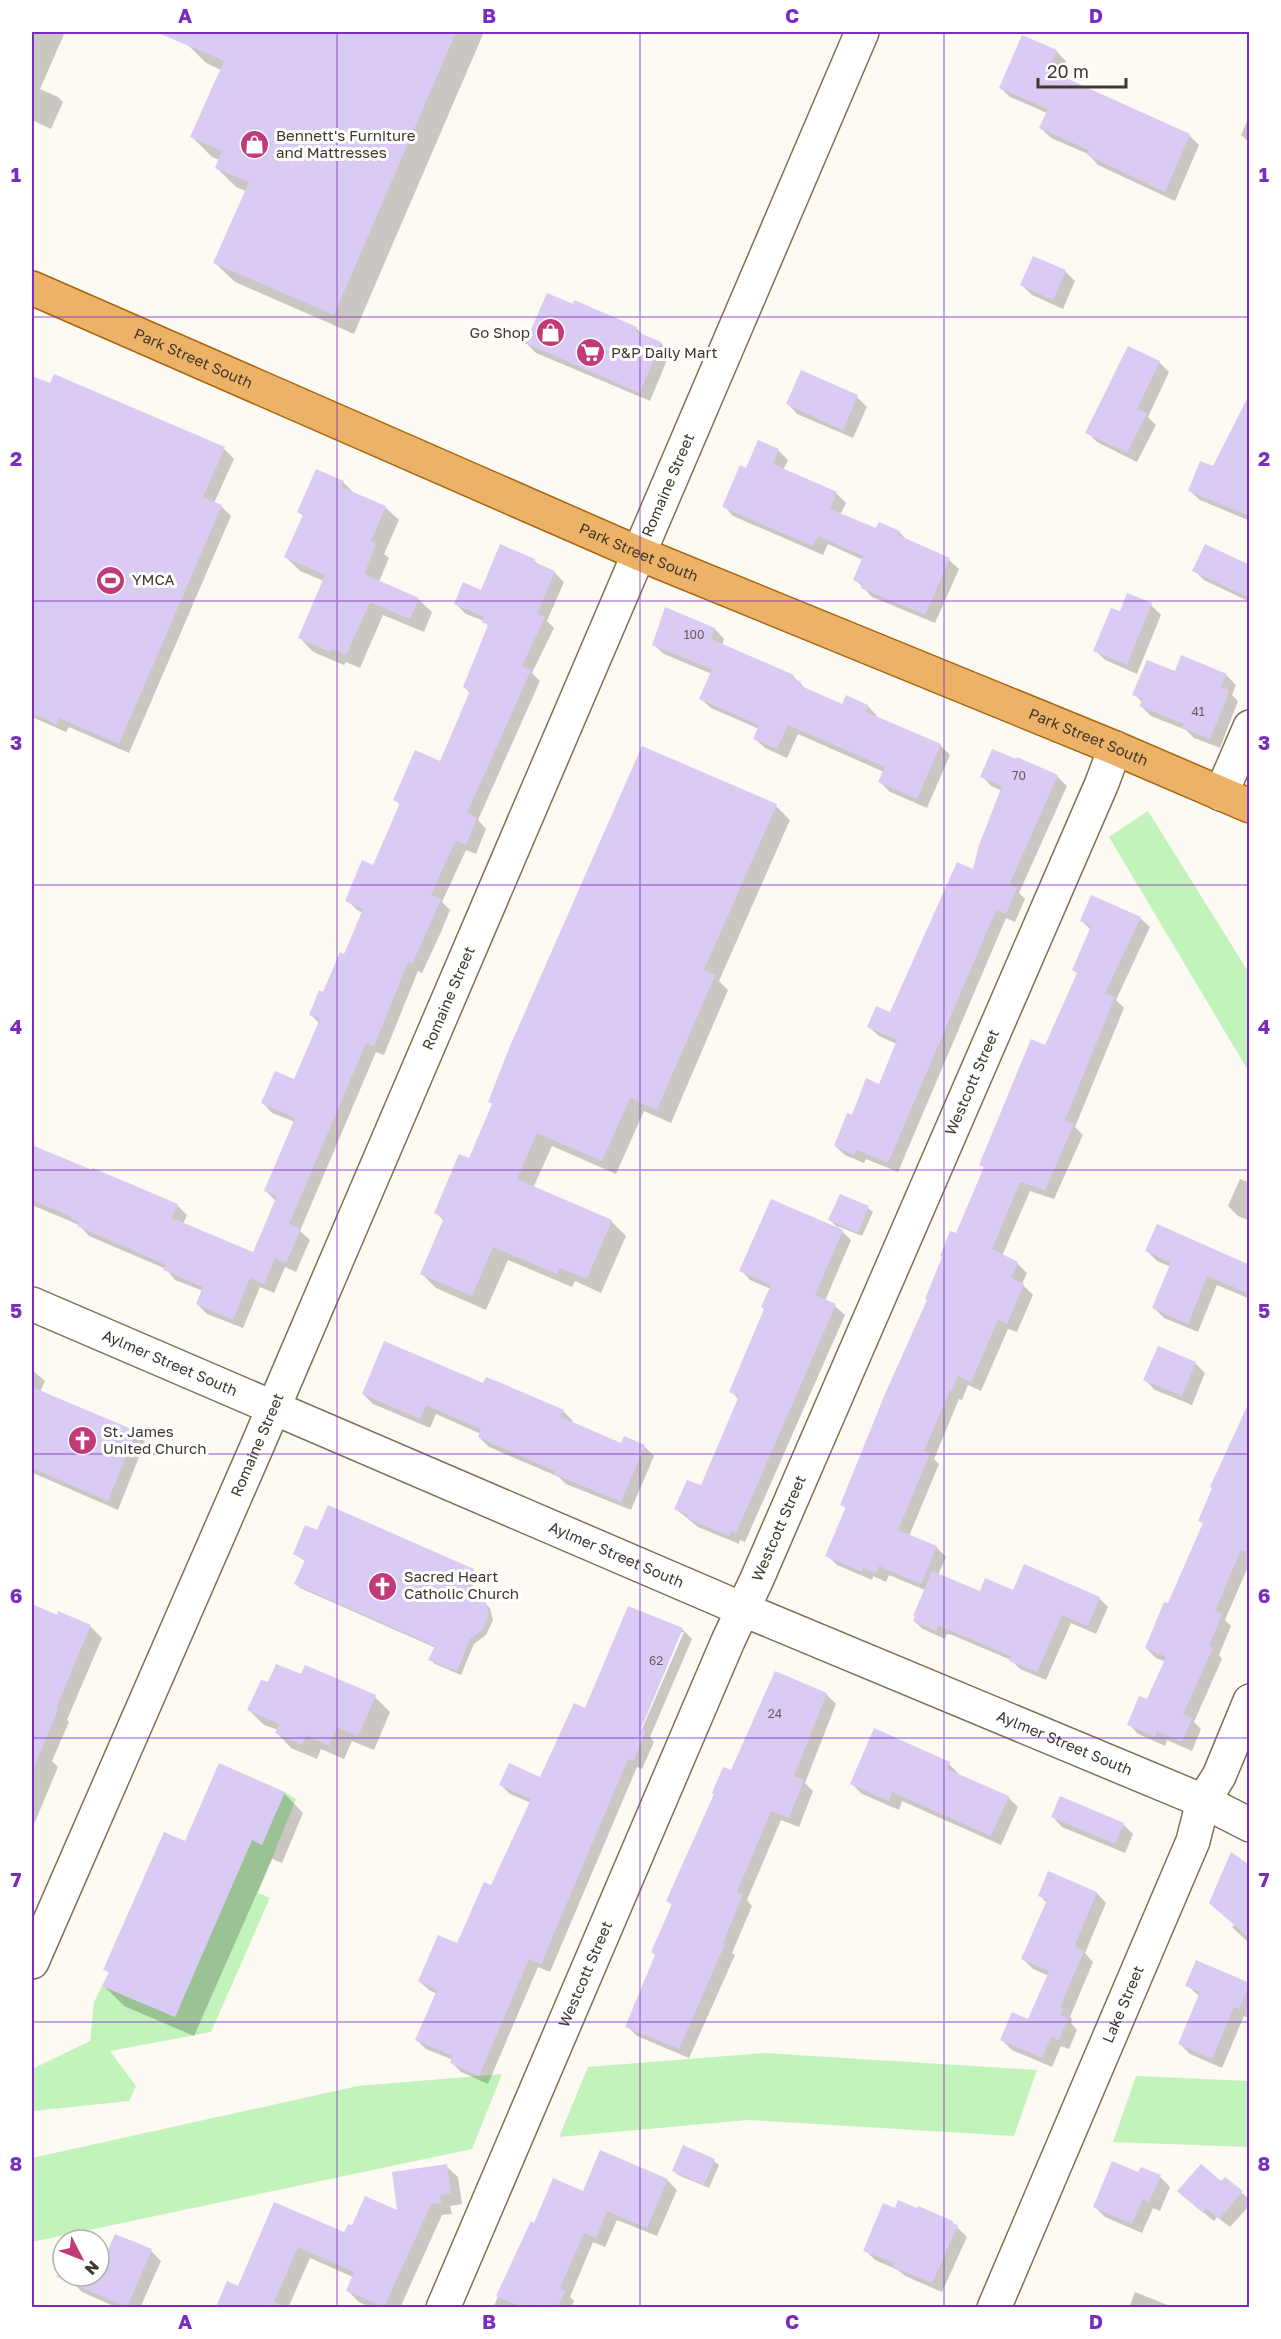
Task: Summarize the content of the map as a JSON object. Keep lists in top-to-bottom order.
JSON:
{
  "streets": {
    "main road": ["Park Street South"],
    "street": [
      "Romaine Street",
      "Westcott Street",
      "Aylmer Street South",
      "Lake Street"
    ]
  },
  "crossings": [
    ["Park Street South", "Romaine Street"],
    ["Park Street South", "Westcott Street"],
    ["Romaine Street", "Aylmer Street South"],
    ["Westcott Street", "Aylmer Street South"],
    ["Aylmer Street South", "Lake Street"]
  ],
  "places": {
    "shop": ["Bennett's Furniture and Mattresses", "Go Shop"],
    "supermarket": ["P&P Daily Mart"],
    "sports": ["YMCA"],
    "church": ["St. James United Church", "Sacred Heart Catholic Church"]
  },
  "house_numbers": [
    "100",
    "41",
    "70",
    "62",
    "24"
  ],
  "scale_bar": "20 m",
  "north": "bottom right",
  "grid": {
    "columns": [
      "A",
      "B",
      "C",
      "D"
    ],
    "rows": [
      "1",
      "2",
      "3",
      "4",
      "5",
      "6",
      "7",
      "8"
    ]
  }
}
